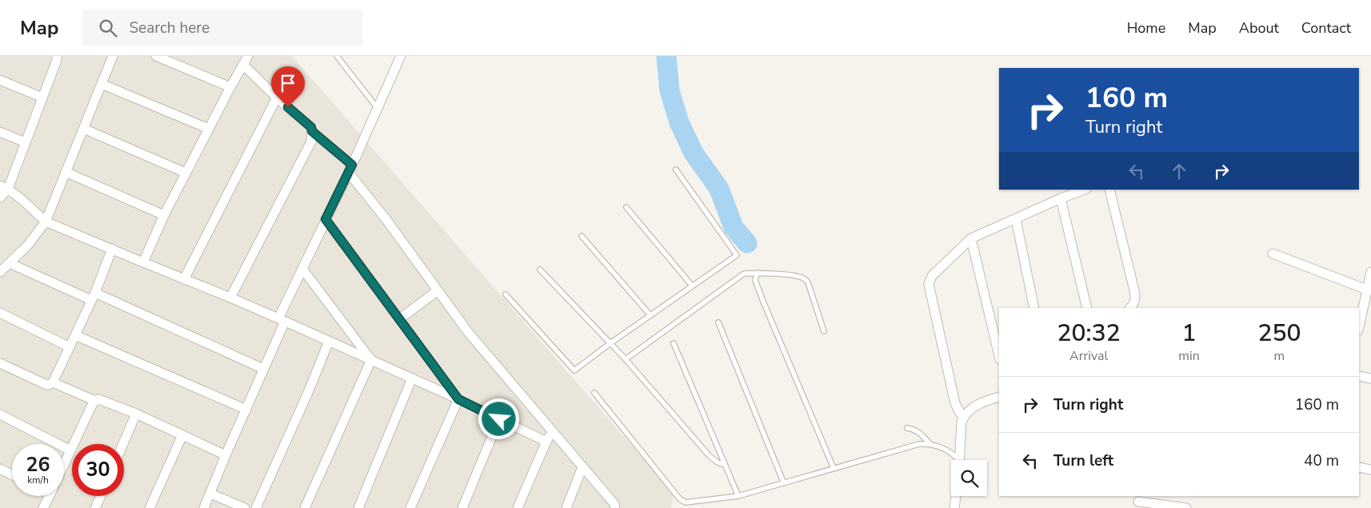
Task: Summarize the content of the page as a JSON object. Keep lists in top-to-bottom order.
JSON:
{
  "page": {
    "header": "Map",
    "search": "Search here",
    "nav": [
      "Home",
      "Map",
      "About",
      "Contact"
    ],
    "turn": ["160 m", "Turn right"],
    "eta": [
      "20:32",
      "Arrival",
      "1",
      "min",
      "250",
      "m"
    ],
    "list": [
      {
        "name": "Turn right",
        "value": "160 m"
      },
      {
        "name": "Turn left",
        "value": "40 m"
      }
    ],
    "speed": "26 km/h",
    "limit": "30"
  }
}
